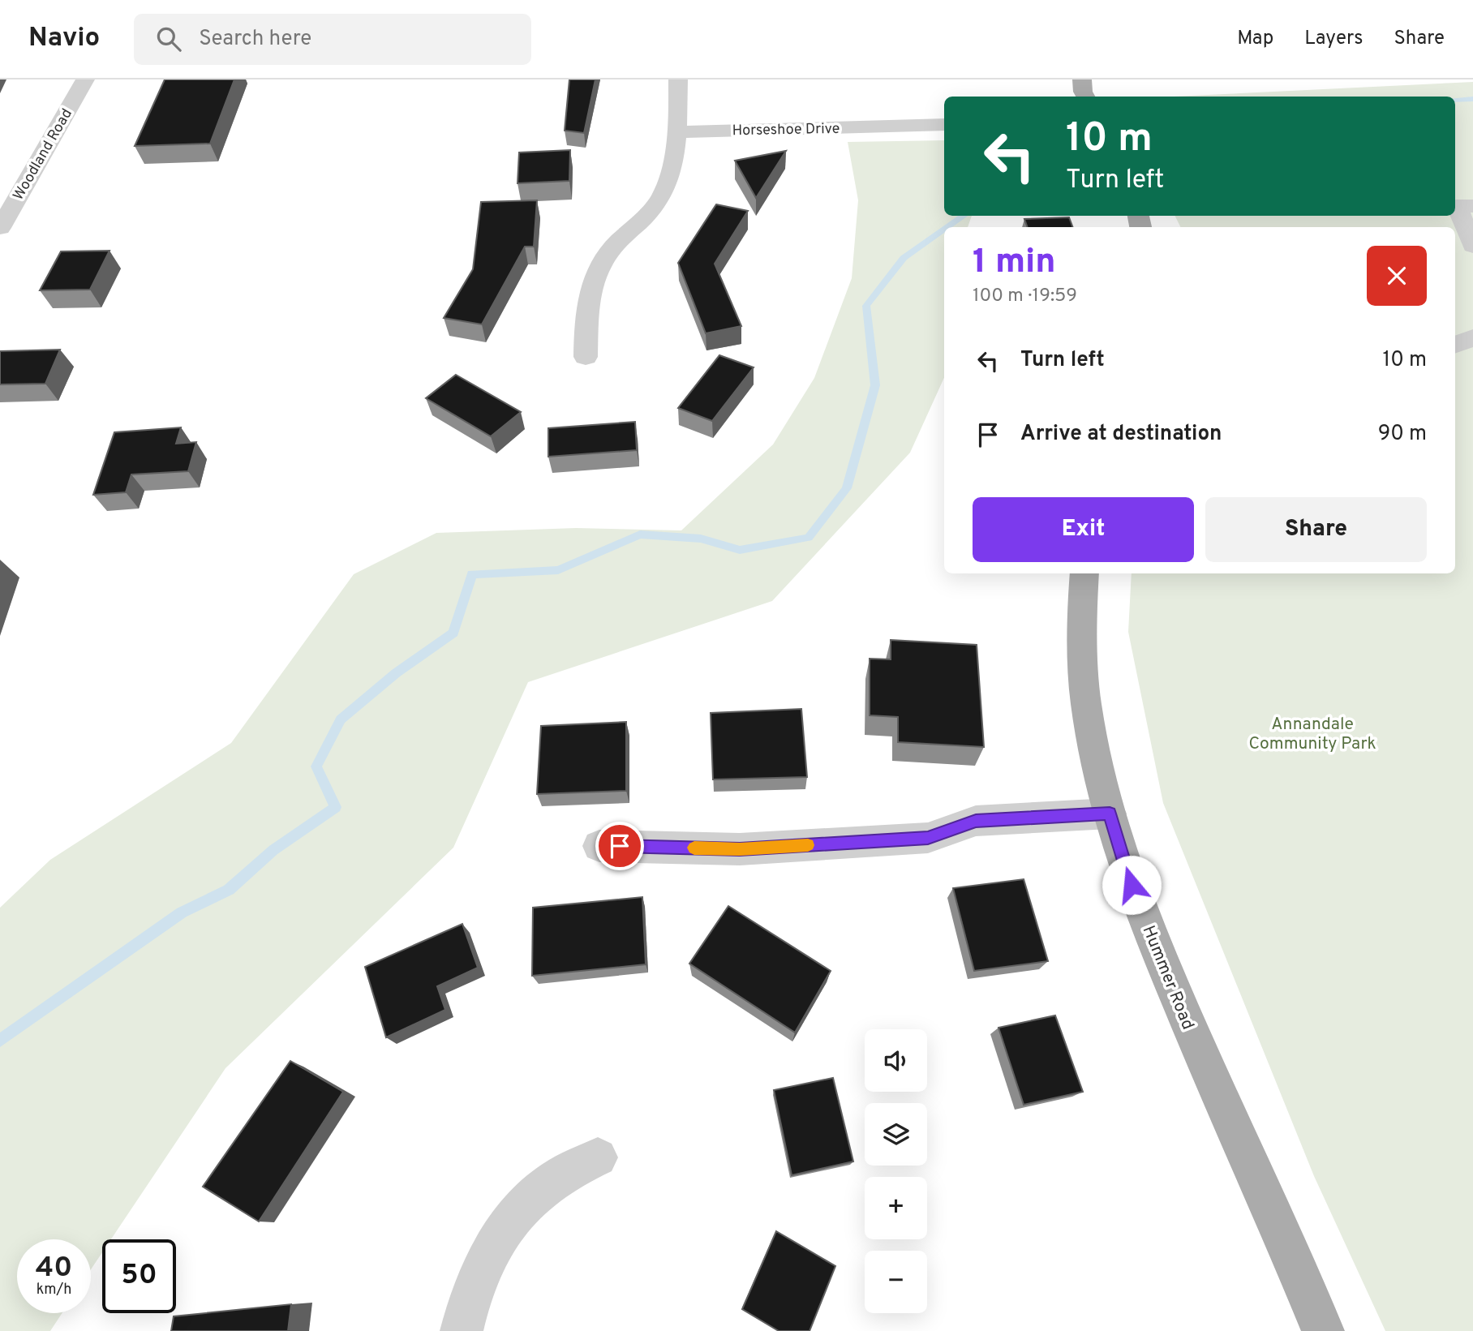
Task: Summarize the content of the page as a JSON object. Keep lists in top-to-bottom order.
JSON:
{
  "streets": {
    "main road": ["Hummer Road"],
    "street": ["Horseshoe Drive", "Woodland Road"]
  },
  "parks": ["Annandale Community Park"],
  "page": {
    "header": "Navio",
    "search": "Search here",
    "nav": ["Map", "Layers", "Share"],
    "turn": ["10 m", "Turn left"],
    "heading": ["1 min", "100 m · 19:59"],
    "list": [
      {
        "name": "Turn left",
        "value": "10 m"
      },
      {
        "name": "Arrive at destination",
        "value": "90 m"
      }
    ],
    "buttons": ["Exit", "Share"],
    "map_buttons": ["+", "−"],
    "speed": "40 km/h",
    "limit": "50"
  }
}
